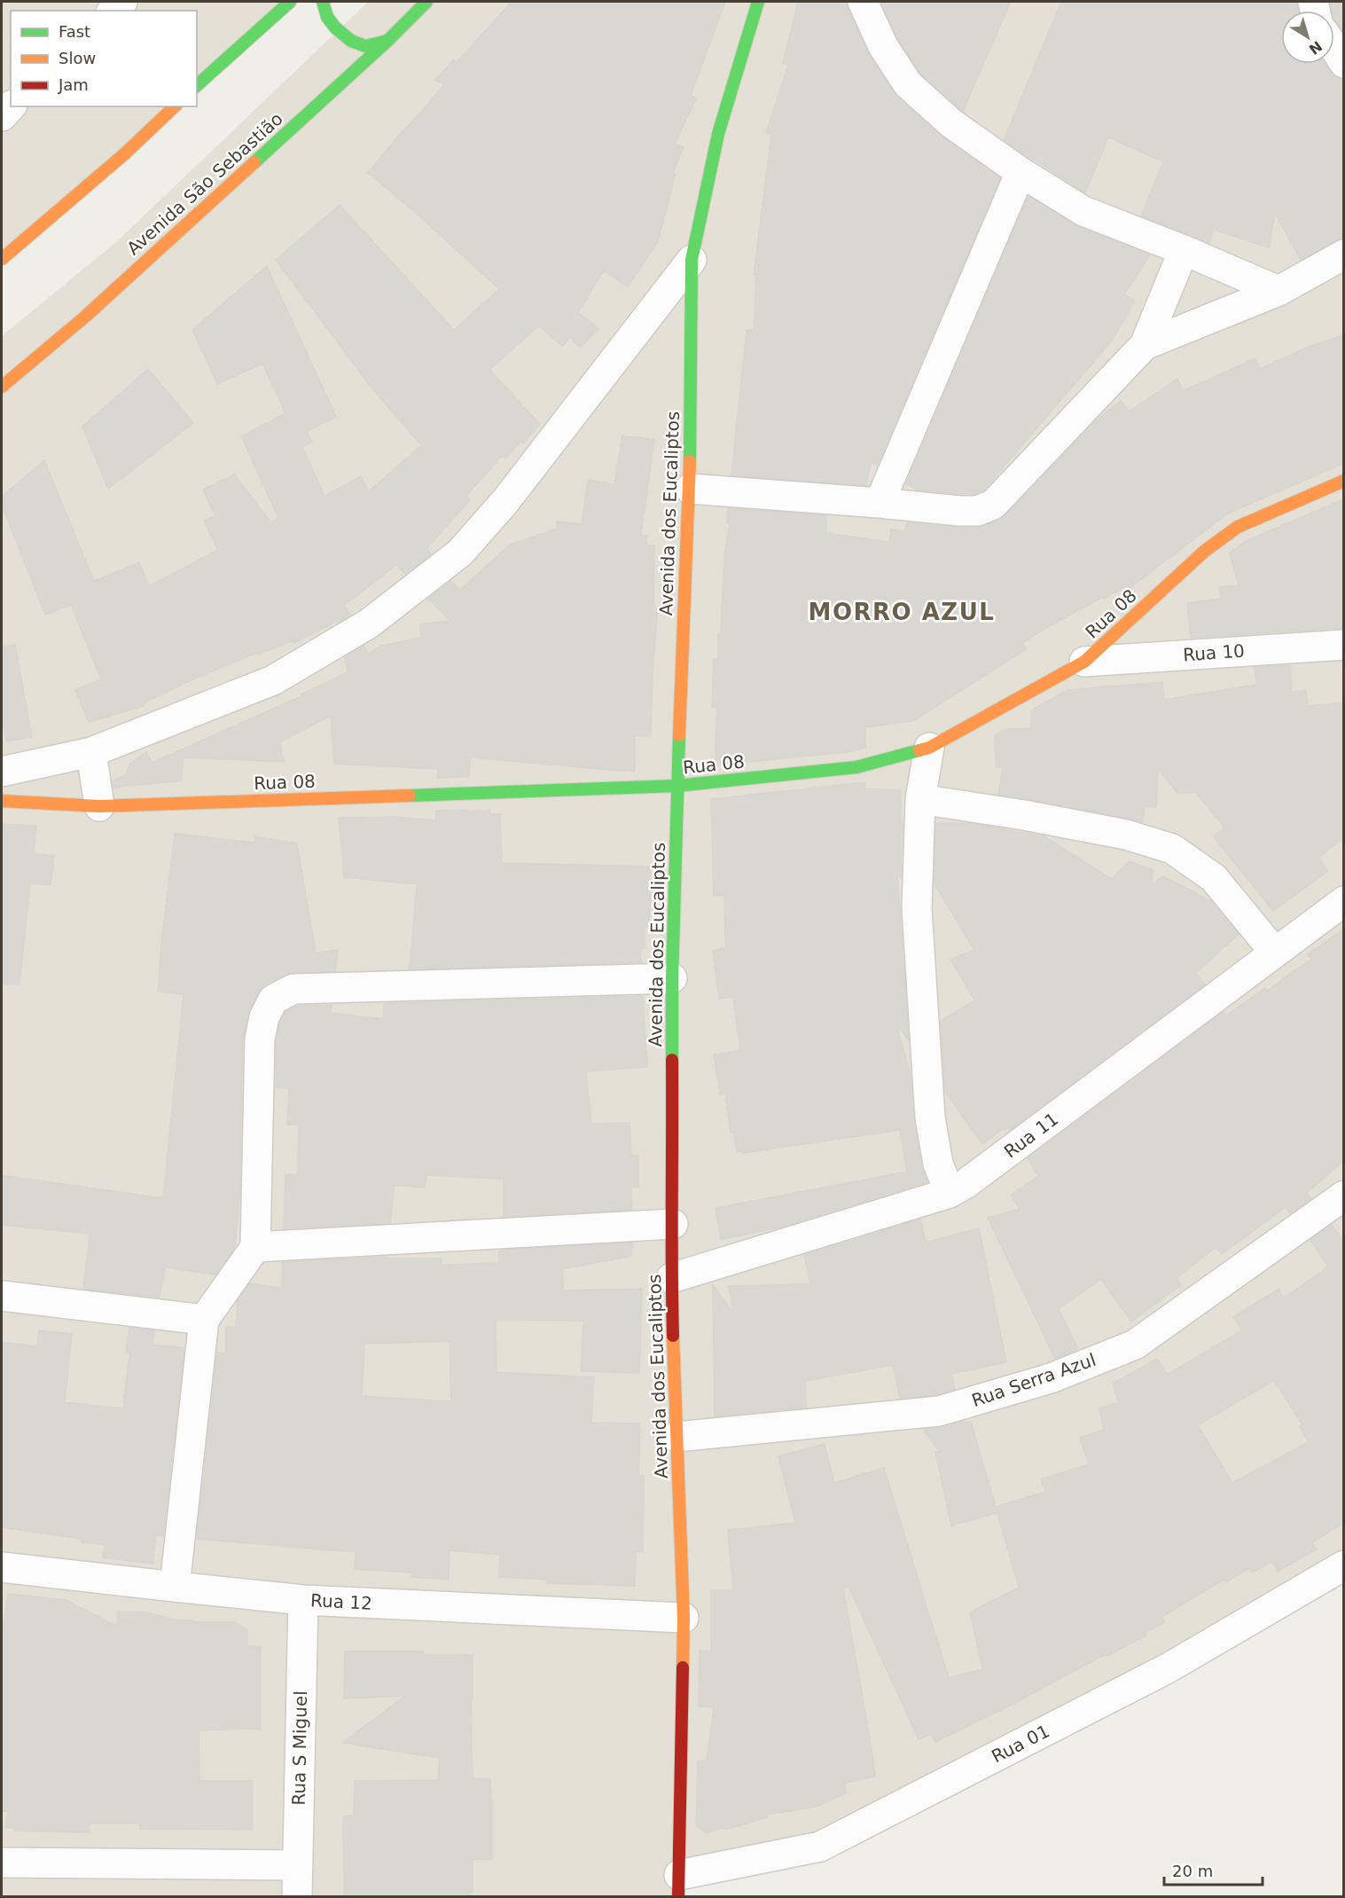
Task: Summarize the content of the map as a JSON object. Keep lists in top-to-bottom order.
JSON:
{
  "streets": {
    "street": [
      "Avenida São Sebastião",
      "Avenida dos Eucaliptos",
      "Rua 08",
      "Rua 10",
      "Rua 11",
      "Rua Serra Azul",
      "Rua 12",
      "Rua 01",
      "Rua S Miguel"
    ]
  },
  "crossings": [
    ["Avenida dos Eucaliptos", "Rua 08"],
    ["Avenida dos Eucaliptos", "Rua 11"],
    ["Avenida dos Eucaliptos", "Rua Serra Azul"],
    ["Avenida dos Eucaliptos", "Rua 12"],
    ["Avenida dos Eucaliptos", "Rua 01"],
    ["Rua 08", "Rua 10"],
    ["Rua 12", "Rua S Miguel"]
  ],
  "districts": ["MORRO AZUL"],
  "legend": ["Fast", "Slow", "Jam"],
  "scale_bar": "20 m",
  "north": "bottom right"
}
